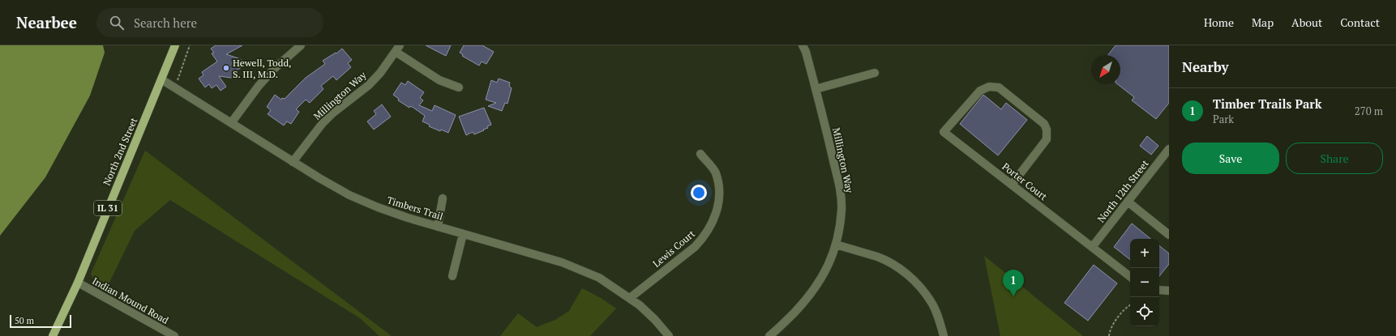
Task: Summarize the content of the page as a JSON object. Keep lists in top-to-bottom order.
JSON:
{
  "streets": {
    "main road": ["North 2nd Street", "IL 31"],
    "street": [
      "Millington Way",
      "Porter Court",
      "North 12th Street",
      "Timbers Trail",
      "Lewis Court",
      "Indian Mound Road"
    ]
  },
  "crossings": [
    ["Millington Way", "Timbers Trail"],
    ["North 2nd Street", "Timbers Trail"],
    ["North 2nd Street", "Indian Mound Road"],
    ["Porter Court", "North 12th Street"],
    ["Timbers Trail", "Lewis Court"]
  ],
  "places": ["Hewell, Todd, S. III, M.D."],
  "scale_bar": "50 m",
  "north": "bottom left",
  "page": {
    "header": "Nearbee",
    "search": "Search here",
    "nav": [
      "Home",
      "Map",
      "About",
      "Contact"
    ],
    "heading": "Nearby",
    "list": [
      {
        "mark": "1",
        "name": "Timber Trails Park",
        "note": "Park",
        "value": "270 m"
      }
    ],
    "buttons": ["Save", "Share"],
    "map_buttons": ["+", "−"],
    "pins": "1",
    "scale": "50 m"
  }
}
